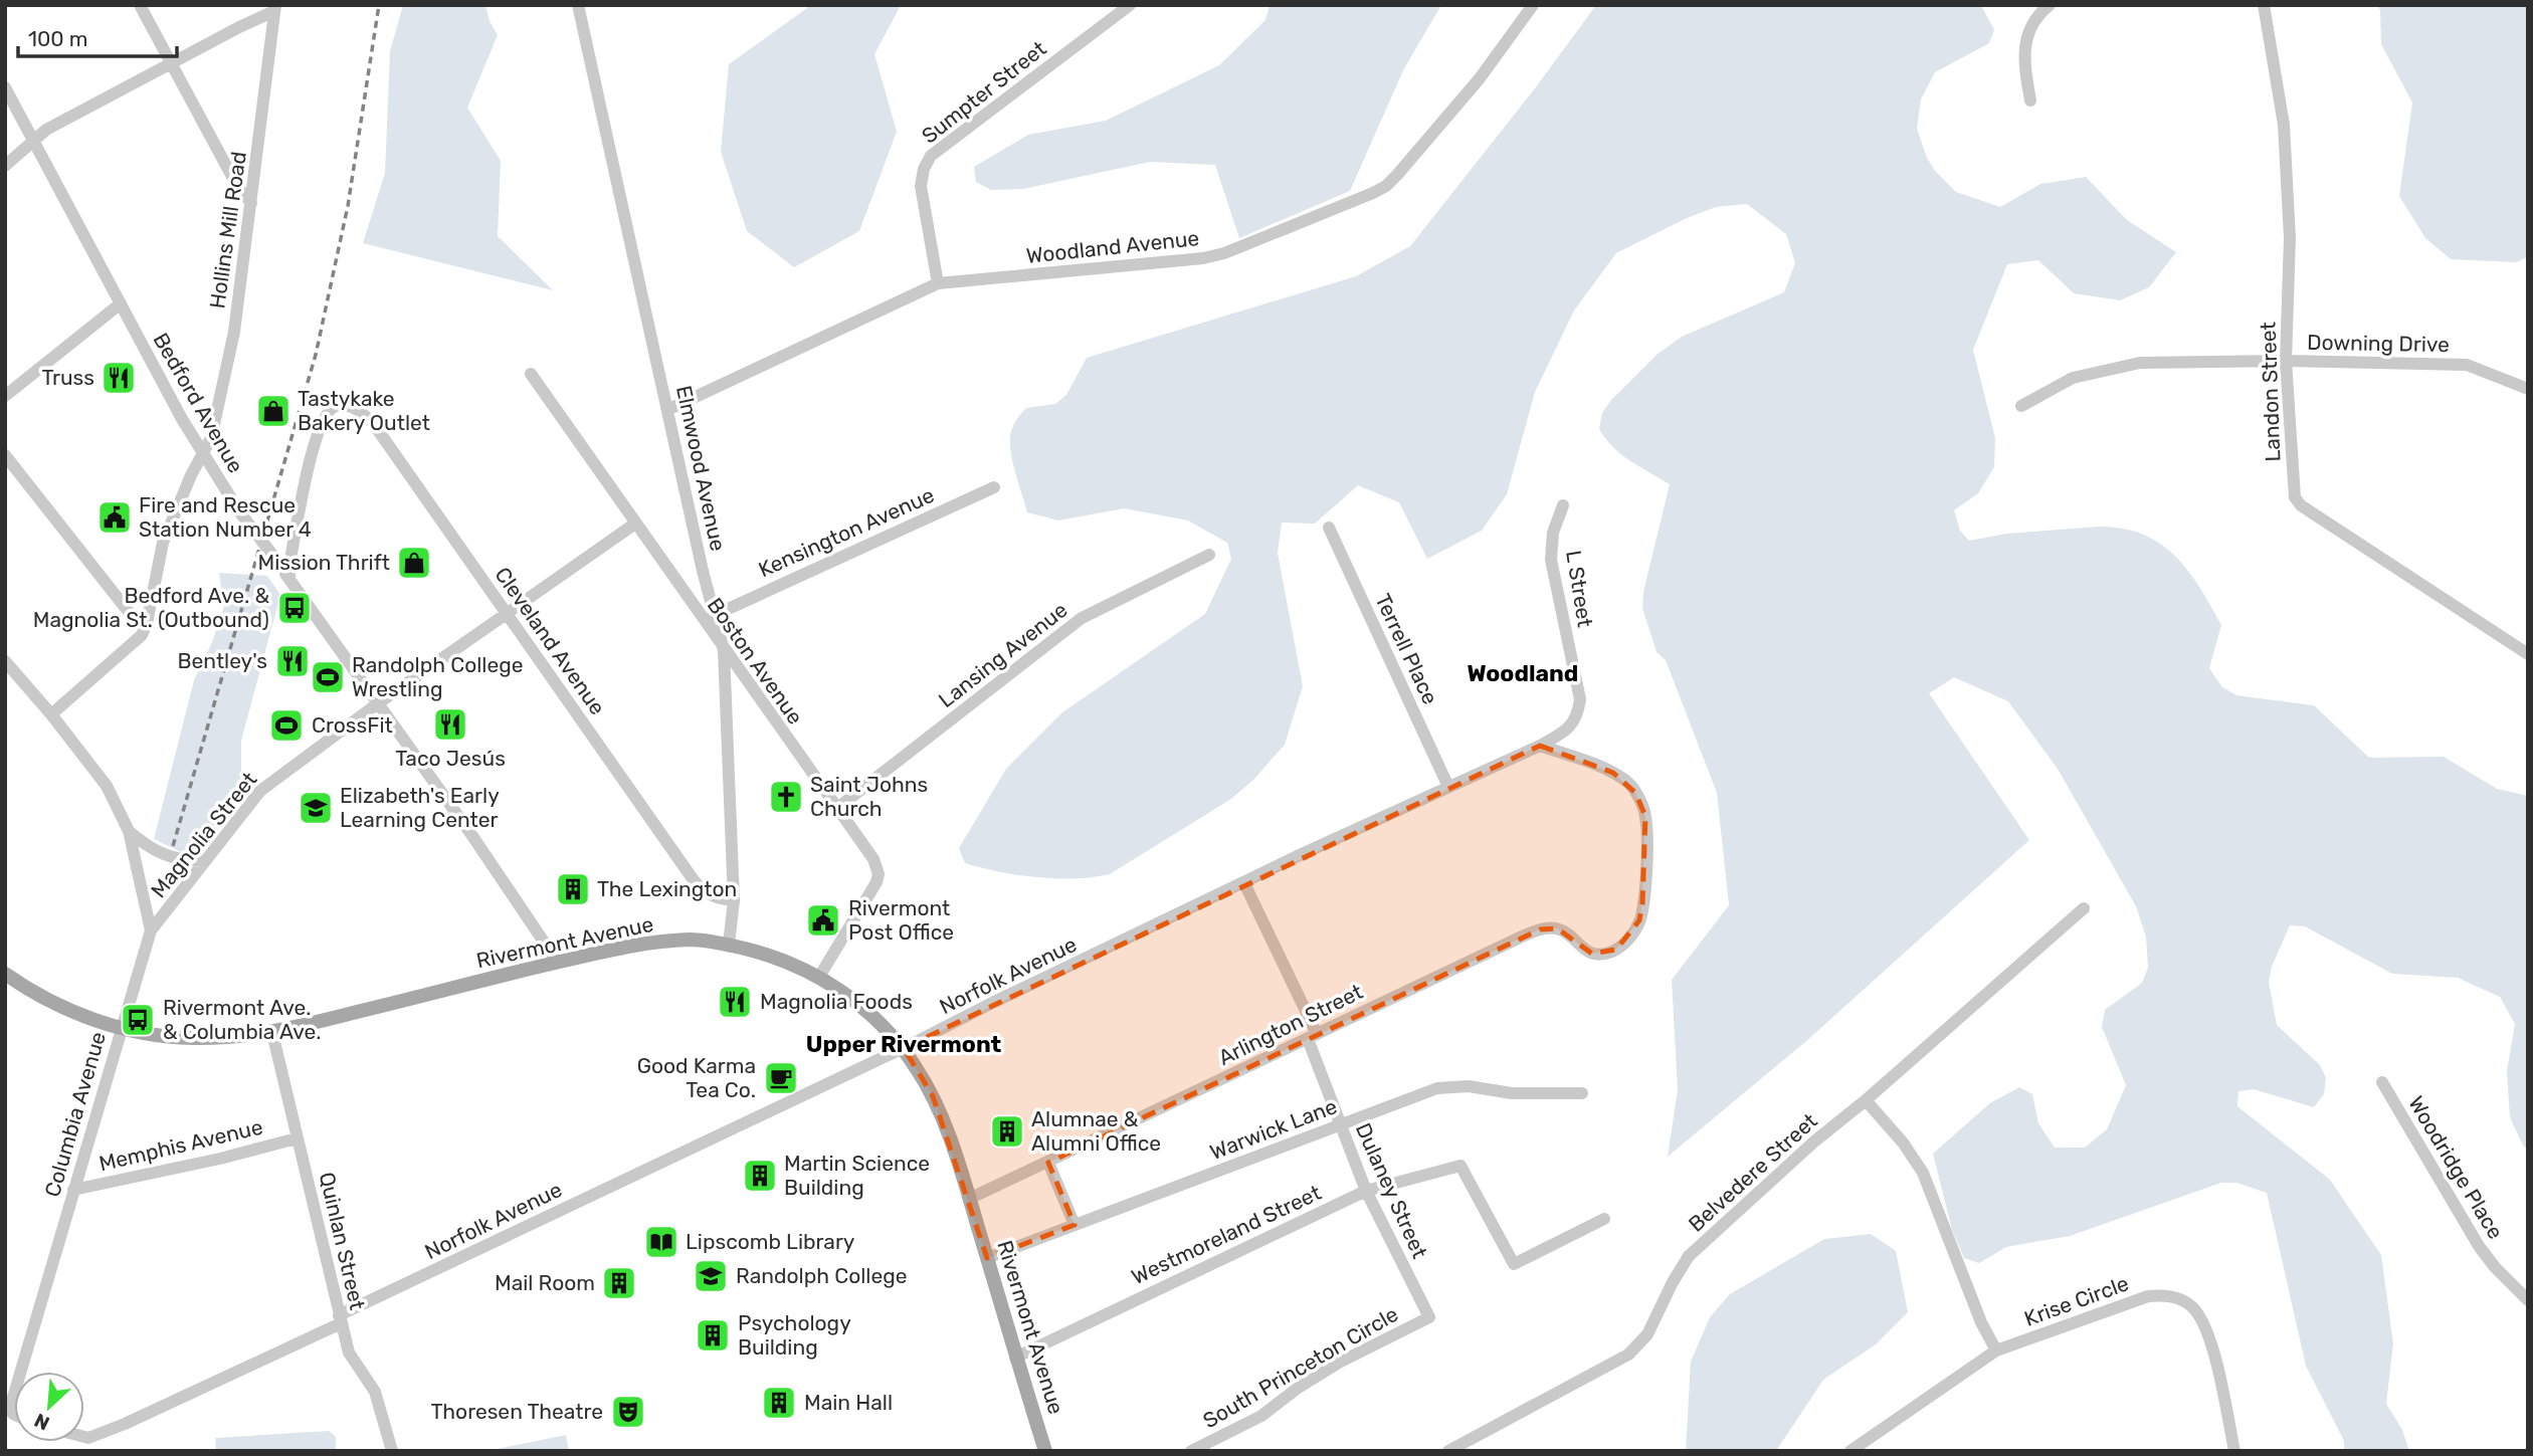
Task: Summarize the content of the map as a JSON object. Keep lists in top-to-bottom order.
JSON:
{
  "streets": {
    "main road": ["Rivermont Avenue"],
    "street": [
      "Sumpter Street",
      "Hollins Mill Road",
      "Woodland Avenue",
      "Downing Drive",
      "Landon Street",
      "Bedford Avenue",
      "Elmwood Avenue",
      "Kensington Avenue",
      "L Street",
      "Cleveland Avenue",
      "Terrell Place",
      "Lansing Avenue",
      "Boston Avenue",
      "Magnolia Street",
      "Norfolk Avenue",
      "Arlington Street",
      "Columbia Avenue",
      "Warwick Lane",
      "Memphis Avenue",
      "Woodridge Place",
      "Belvedere Street",
      "Dulaney Street",
      "Westmoreland Street",
      "Quinlan Street",
      "Krise Circle",
      "South Princeton Circle"
    ]
  },
  "crossings": [
    ["Sumpter Street", "Woodland Avenue"],
    ["Hollins Mill Road", "Bedford Avenue"],
    ["Woodland Avenue", "Elmwood Avenue"],
    ["Downing Drive", "Landon Street"],
    ["Bedford Avenue", "Cleveland Avenue"],
    ["Bedford Avenue", "Magnolia Street"],
    ["Bedford Avenue", "Rivermont Avenue"],
    ["Elmwood Avenue", "Kensington Avenue"],
    ["Elmwood Avenue", "Cleveland Avenue"],
    ["Elmwood Avenue", "Boston Avenue"],
    ["Elmwood Avenue", "Rivermont Avenue"],
    ["L Street", "Norfolk Avenue"],
    ["Cleveland Avenue", "Magnolia Street"],
    ["Terrell Place", "Norfolk Avenue"],
    ["Lansing Avenue", "Boston Avenue"],
    ["Boston Avenue", "Magnolia Street"],
    ["Boston Avenue", "Rivermont Avenue"],
    ["Magnolia Street", "Columbia Avenue"],
    ["Rivermont Avenue", "Norfolk Avenue"],
    ["Rivermont Avenue", "Arlington Street"],
    ["Rivermont Avenue", "Columbia Avenue"],
    ["Rivermont Avenue", "Warwick Lane"],
    ["Rivermont Avenue", "Westmoreland Street"],
    ["Rivermont Avenue", "Quinlan Street"],
    ["Norfolk Avenue", "Arlington Street"],
    ["Norfolk Avenue", "Dulaney Street"],
    ["Norfolk Avenue", "Quinlan Street"],
    ["Arlington Street", "Dulaney Street"],
    ["Columbia Avenue", "Memphis Avenue"],
    ["Warwick Lane", "Dulaney Street"],
    ["Memphis Avenue", "Quinlan Street"],
    ["Dulaney Street", "Westmoreland Street"],
    ["Dulaney Street", "South Princeton Circle"]
  ],
  "districts": ["Woodland", "Upper Rivermont"],
  "places": {
    "restaurant": [
      "Truss",
      "Bentley's",
      "Taco Jesús",
      "Magnolia Foods"
    ],
    "shop": ["Tastykake Bakery Outlet", "Mission Thrift"],
    "public building": ["Fire and Rescue Station Number 4", "Rivermont Post Office"],
    "bus stop": ["Bedford Ave. & Magnolia St. (Outbound)", "Rivermont Ave. & Columbia Ave."],
    "sports": ["Randolph College Wrestling", "CrossFit"],
    "church": ["Saint Johns Church"],
    "school or university": ["Elizabeth's Early Learning Center", "Randolph College"],
    "building": [
      "The Lexington",
      "Alumnae & Alumni Office",
      "Martin Science Building",
      "Mail Room",
      "Psychology Building",
      "Main Hall"
    ],
    "cafe": ["Good Karma Tea Co."],
    "library": ["Lipscomb Library"],
    "theatre": ["Thoresen Theatre"]
  },
  "scale_bar": "100 m",
  "north": "bottom left"
}
